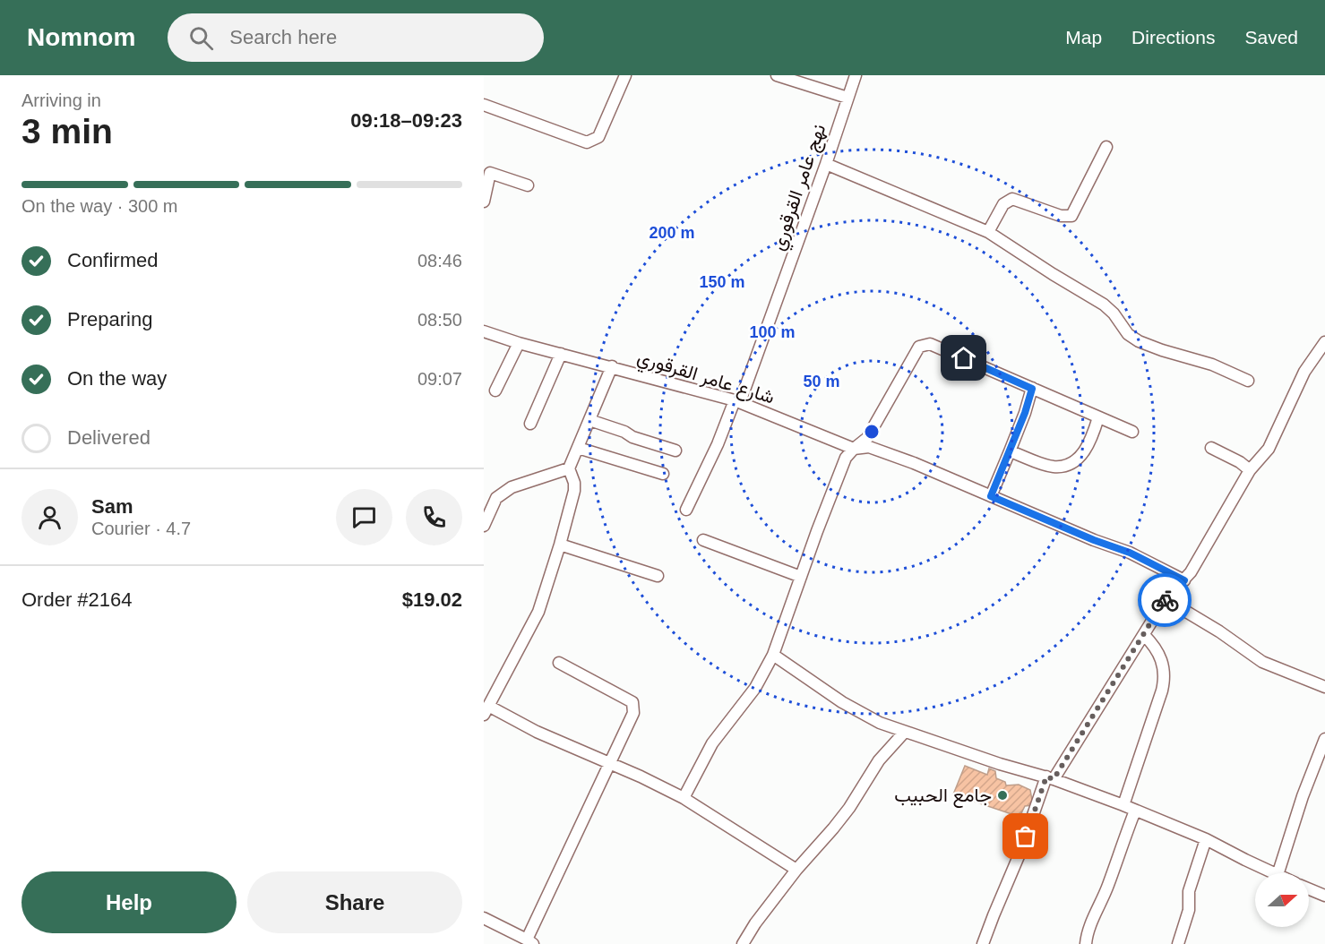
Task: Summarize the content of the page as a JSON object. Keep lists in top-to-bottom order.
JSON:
{
  "streets": {
    "street": ["نهج عامر القرقوري", "شارع عامر القرقوري"]
  },
  "crossings": [
    ["نهج عامر القرقوري", "شارع عامر القرقوري"]
  ],
  "places": ["جامع الحبيب"],
  "north": "right",
  "page": {
    "header": "Nomnom",
    "search": "Search here",
    "nav": ["Map", "Directions", "Saved"],
    "heading": ["3 min", "Arriving in", "09:18–09:23"],
    "panel": [
      "Sam",
      "Courier · 4.7",
      "Order #2164",
      "$19.02"
    ],
    "bar": "On the way · 300 m",
    "list": [
      ["Confirmed", "08:46"],
      ["Preparing", "08:50"],
      ["On the way", "09:07"],
      "Delivered"
    ],
    "buttons": ["Help", "Share"]
  },
  "rings": [
    "200 m",
    "150 m",
    "100 m",
    "50 m"
  ]
}
